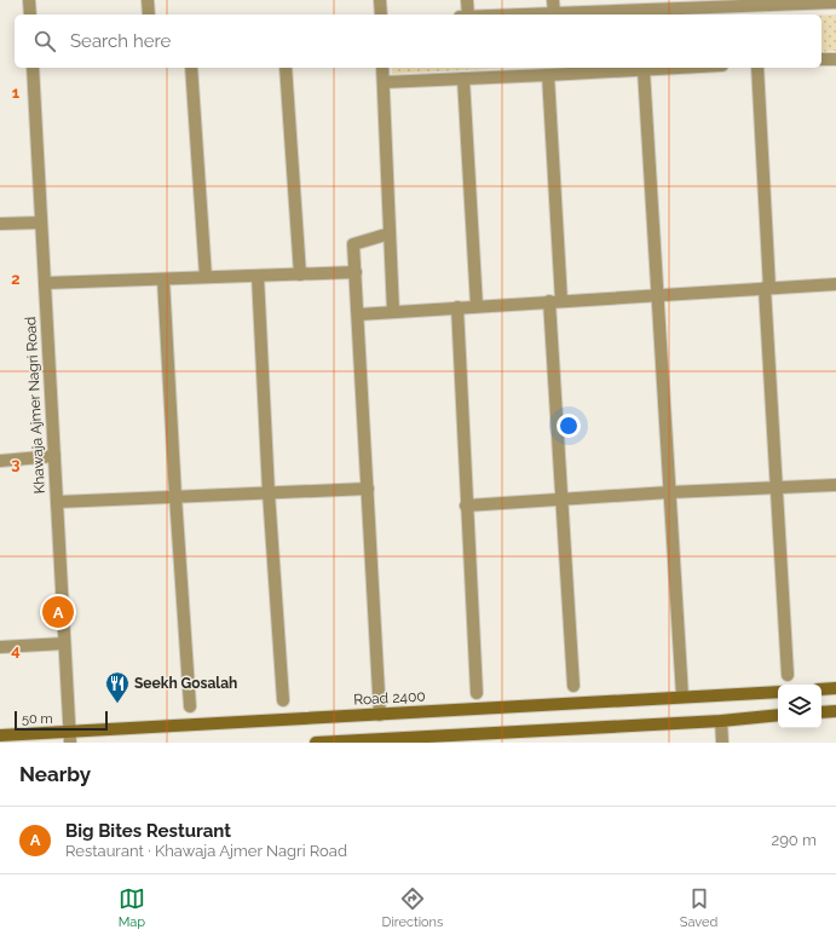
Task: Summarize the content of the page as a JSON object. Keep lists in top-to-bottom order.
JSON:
{
  "streets": {
    "main road": ["Road 2400"],
    "street": ["Khawaja Ajmer Nagri Road"]
  },
  "crossings": [
    ["Khawaja Ajmer Nagri Road", "Road 2400"]
  ],
  "places": {
    "restaurant": ["Seekh Gosalah"]
  },
  "scale_bar": "50 m",
  "page": {
    "search": "Search here",
    "pins": "A",
    "scale": "50 m",
    "heading": "Nearby",
    "list": [
      {
        "mark": "A",
        "name": "Big Bites Resturant",
        "note": "Restaurant · Khawaja Ajmer Nagri Road",
        "value": "290 m"
      }
    ],
    "nav": ["Map", "Directions", "Saved"]
  },
  "grid": {
    "rows": [
      "1",
      "2",
      "3",
      "4"
    ]
  }
}
